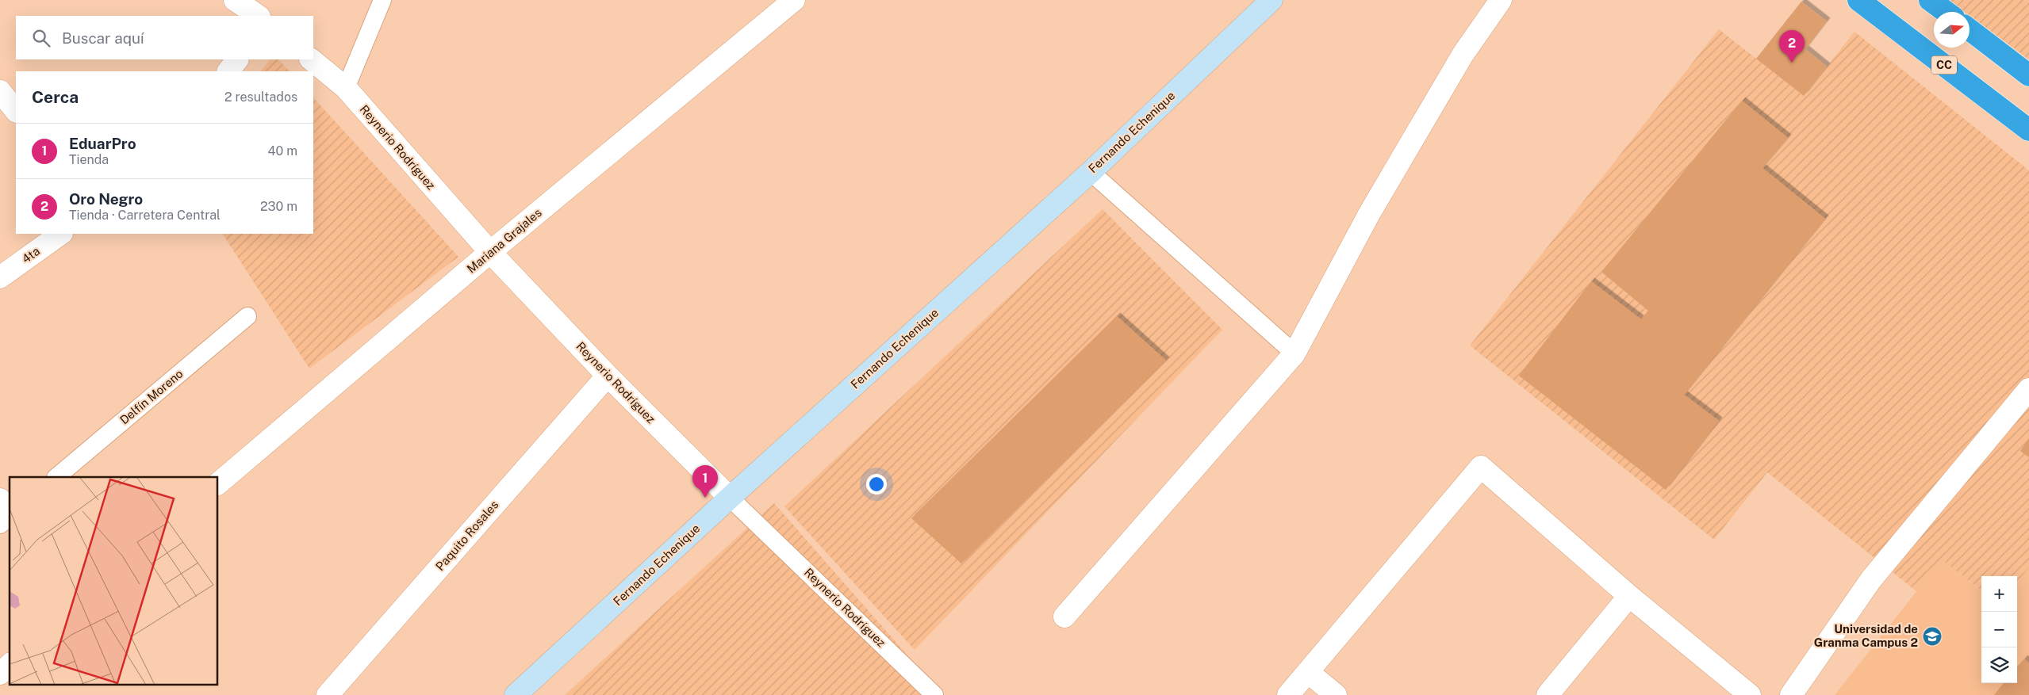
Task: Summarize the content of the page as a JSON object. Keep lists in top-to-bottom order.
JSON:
{
  "streets": {
    "highway": ["CC"],
    "street": [
      "Fernando Echenique",
      "Reynerio Rodríguez",
      "Mariana Grajales",
      "4ta",
      "Paquito Rosales"
    ],
    "lane": ["Delfín Moreno"]
  },
  "crossings": [
    ["Fernando Echenique", "Reynerio Rodríguez"],
    ["Reynerio Rodríguez", "Mariana Grajales"],
    ["Reynerio Rodríguez", "Paquito Rosales"]
  ],
  "places": {
    "school or university": ["Universidad de Granma Campus 2"]
  },
  "north": "right",
  "page": {
    "search": "Buscar aquí",
    "pins": ["2", "1"],
    "heading": ["Cerca", "2 resultados"],
    "list": [
      {
        "mark": "1",
        "name": "EduarPro",
        "note": "Tienda",
        "value": "40 m"
      },
      {
        "mark": "2",
        "name": "Oro Negro",
        "note": "Tienda · Carretera Central",
        "value": "230 m"
      }
    ],
    "map_buttons": ["+", "−"]
  }
}
